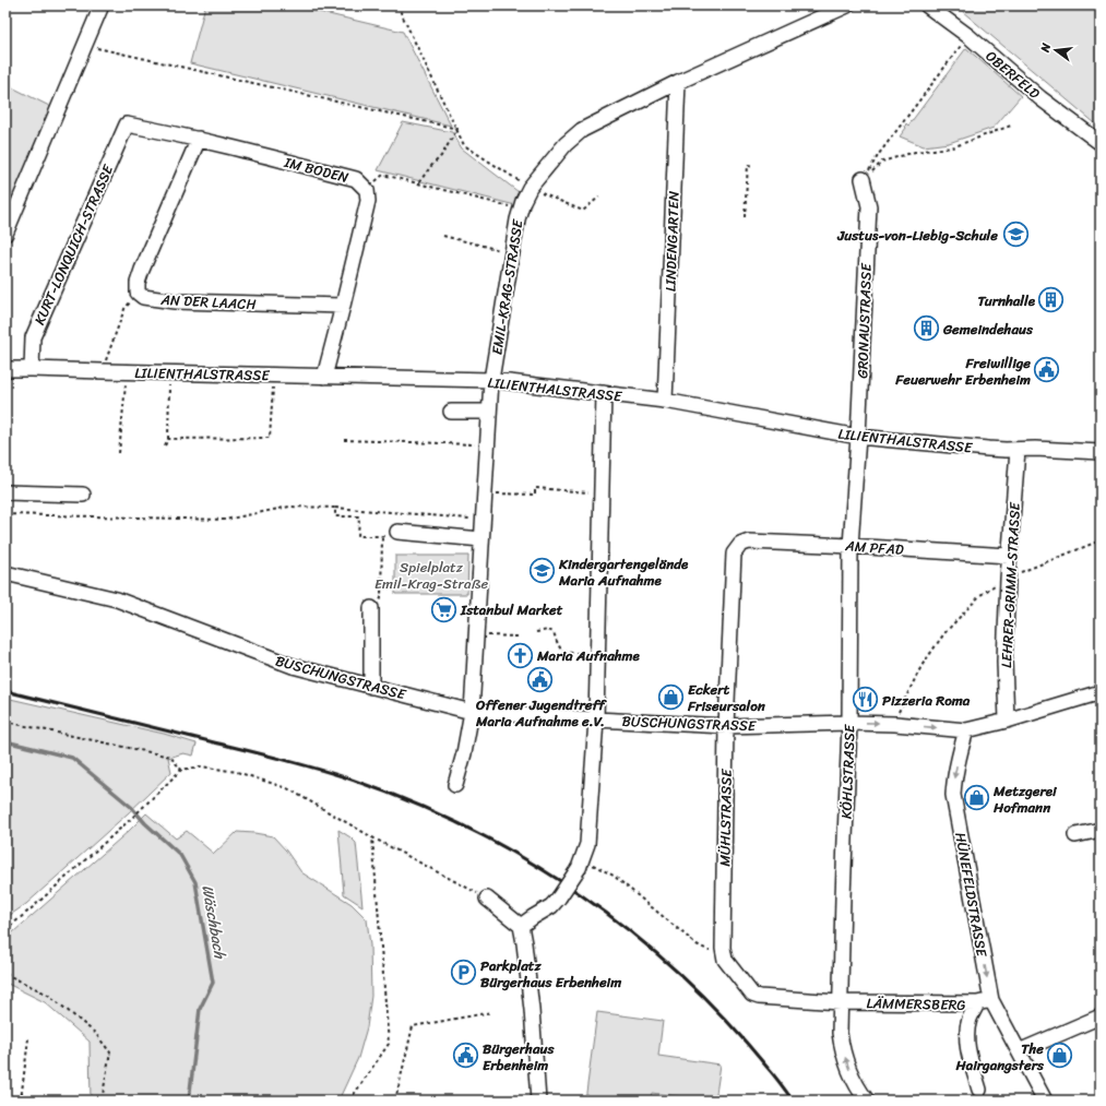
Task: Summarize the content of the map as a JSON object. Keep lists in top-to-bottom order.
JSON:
{
  "streets": {
    "street": [
      "OBERFELD",
      "IM BODEN",
      "LINDENGARTEN",
      "KURT-LONQUICH-STRASSE",
      "EMIL-KRAG-STRASSE",
      "AN DER LAACH",
      "GRONAUSTRASSE",
      "LILIENTHALSTRASSE",
      "AM PFAD",
      "LEHRER-GRIMM-STRASSE",
      "BUSCHUNGSTRASSE",
      "KÖHLSTRASSE",
      "MÜHLSTRASSE",
      "HÜNEFELDSTRASSE",
      "LÄMMERSBERG"
    ]
  },
  "crossings": [
    ["IM BODEN", "KURT-LONQUICH-STRASSE"],
    ["IM BODEN", "AN DER LAACH"],
    ["IM BODEN", "LILIENTHALSTRASSE"],
    ["LINDENGARTEN", "EMIL-KRAG-STRASSE"],
    ["LINDENGARTEN", "LILIENTHALSTRASSE"],
    ["KURT-LONQUICH-STRASSE", "LILIENTHALSTRASSE"],
    ["EMIL-KRAG-STRASSE", "LILIENTHALSTRASSE"],
    ["EMIL-KRAG-STRASSE", "BUSCHUNGSTRASSE"],
    ["GRONAUSTRASSE", "LILIENTHALSTRASSE"],
    ["GRONAUSTRASSE", "KÖHLSTRASSE"],
    ["LILIENTHALSTRASSE", "LEHRER-GRIMM-STRASSE"],
    ["LILIENTHALSTRASSE", "KÖHLSTRASSE"],
    ["AM PFAD", "LEHRER-GRIMM-STRASSE"],
    ["AM PFAD", "KÖHLSTRASSE"],
    ["AM PFAD", "MÜHLSTRASSE"],
    ["LEHRER-GRIMM-STRASSE", "BUSCHUNGSTRASSE"],
    ["BUSCHUNGSTRASSE", "KÖHLSTRASSE"],
    ["BUSCHUNGSTRASSE", "MÜHLSTRASSE"],
    ["BUSCHUNGSTRASSE", "HÜNEFELDSTRASSE"],
    ["KÖHLSTRASSE", "MÜHLSTRASSE"],
    ["KÖHLSTRASSE", "LÄMMERSBERG"],
    ["MÜHLSTRASSE", "LÄMMERSBERG"],
    ["HÜNEFELDSTRASSE", "LÄMMERSBERG"]
  ],
  "one_way": ["HÜNEFELDSTRASSE"],
  "water": ["Wäschbach"],
  "parks": ["Spielplatz Emil-Krag-Straße"],
  "places": {
    "school or university": ["Justus-von-Liebig-Schule", "Kindergartengelände Maria Aufnahme"],
    "building": ["Turnhalle", "Gemeindehaus"],
    "public building": ["Freiwillige Feuerwehr Erbenheim", "Offener Jugendtreff Maria Aufnahme e.V.", "Bürgerhaus Erbenheim"],
    "supermarket": ["Istanbul Market"],
    "church": ["Maria Aufnahme"],
    "shop": ["Eckert Friseursalon", "Metzgerei Hofmann", "The Hairgangsters"],
    "restaurant": ["Pizzeria Roma"],
    "parking": ["Parkplatz Bürgerhaus Erbenheim"]
  },
  "north": "left"
}
